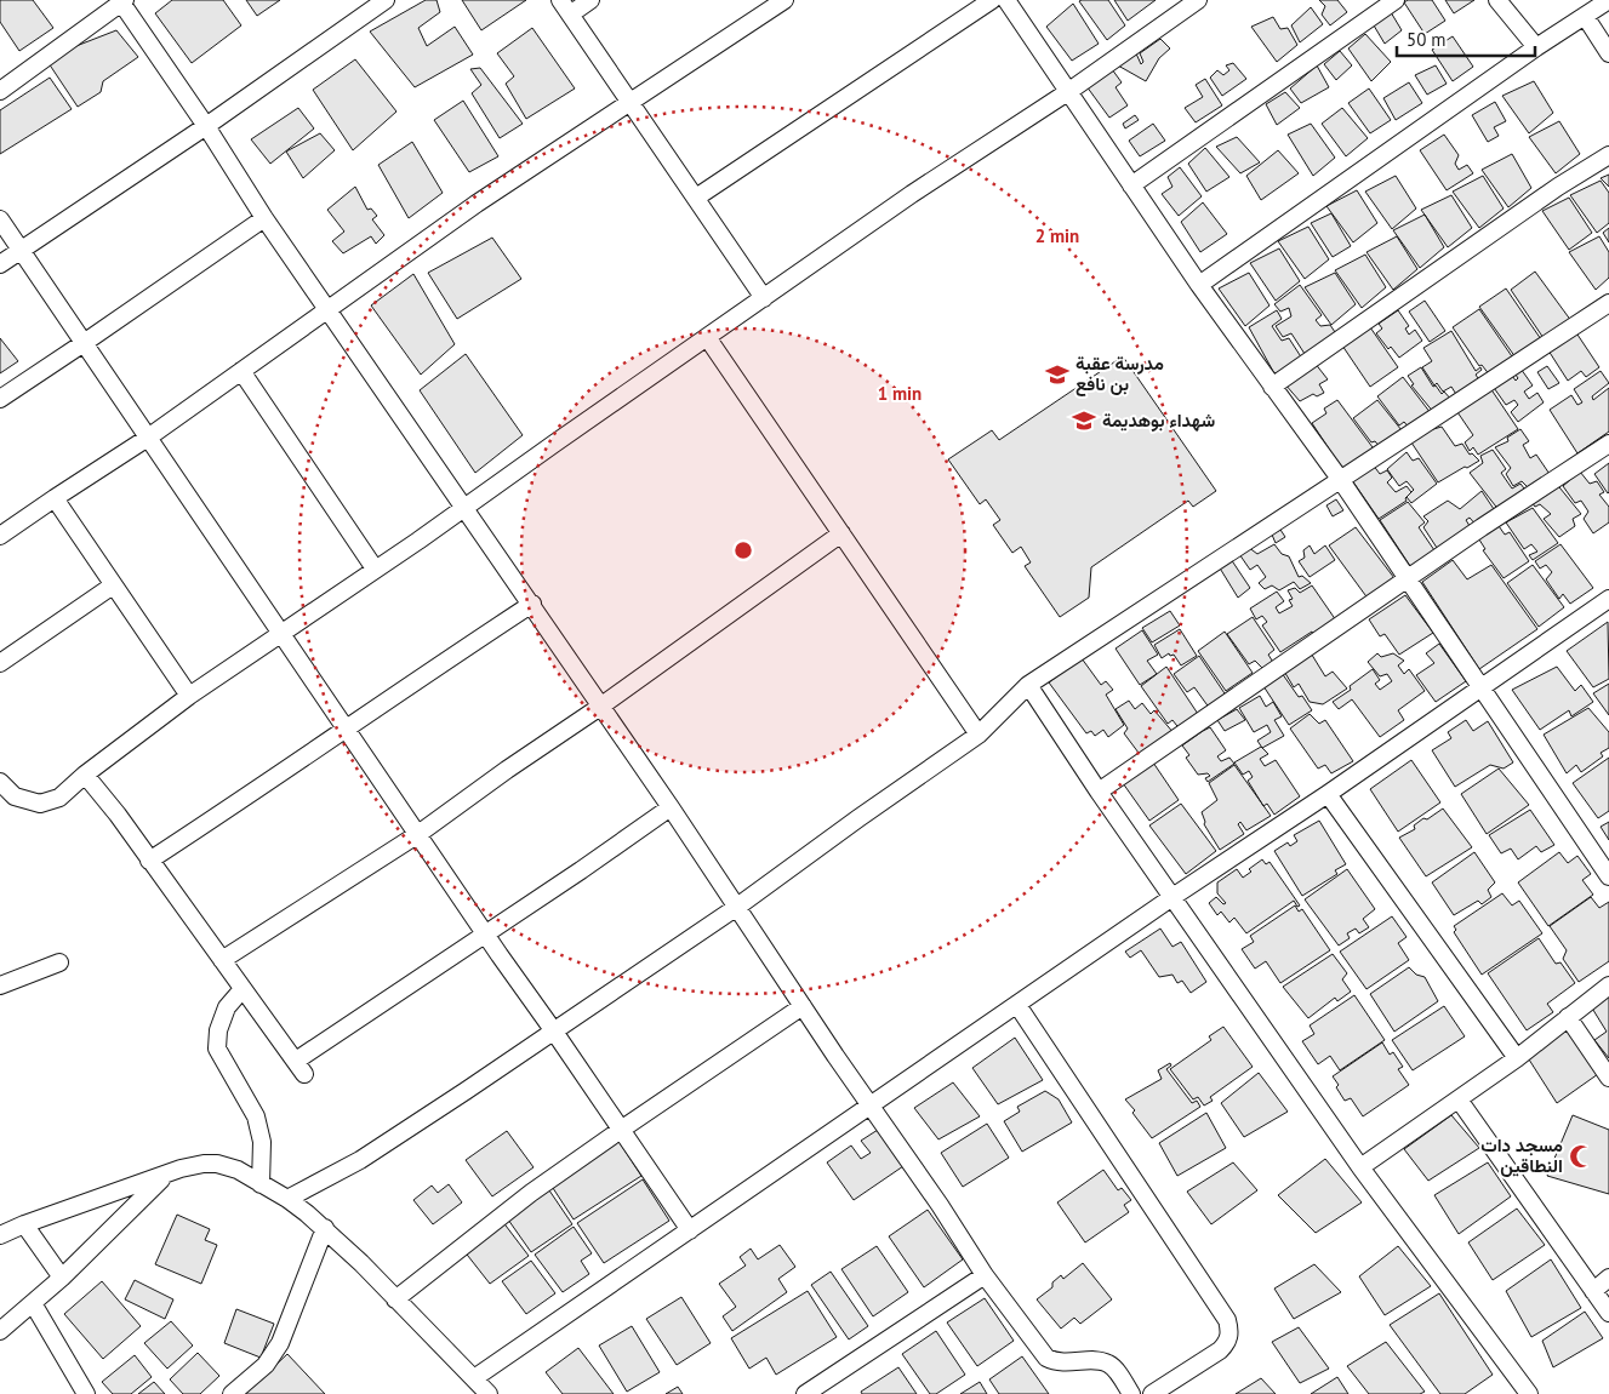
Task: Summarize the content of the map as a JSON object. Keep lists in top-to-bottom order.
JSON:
{
  "places": {
    "school or university": ["مدرسة عقبة بن نافع", "شهداء بوهديمة"],
    "mosque": ["مسجد دات النطاقين"]
  },
  "scale_bar": "50 m",
  "rings": ["2 min", "1 min"]
}
